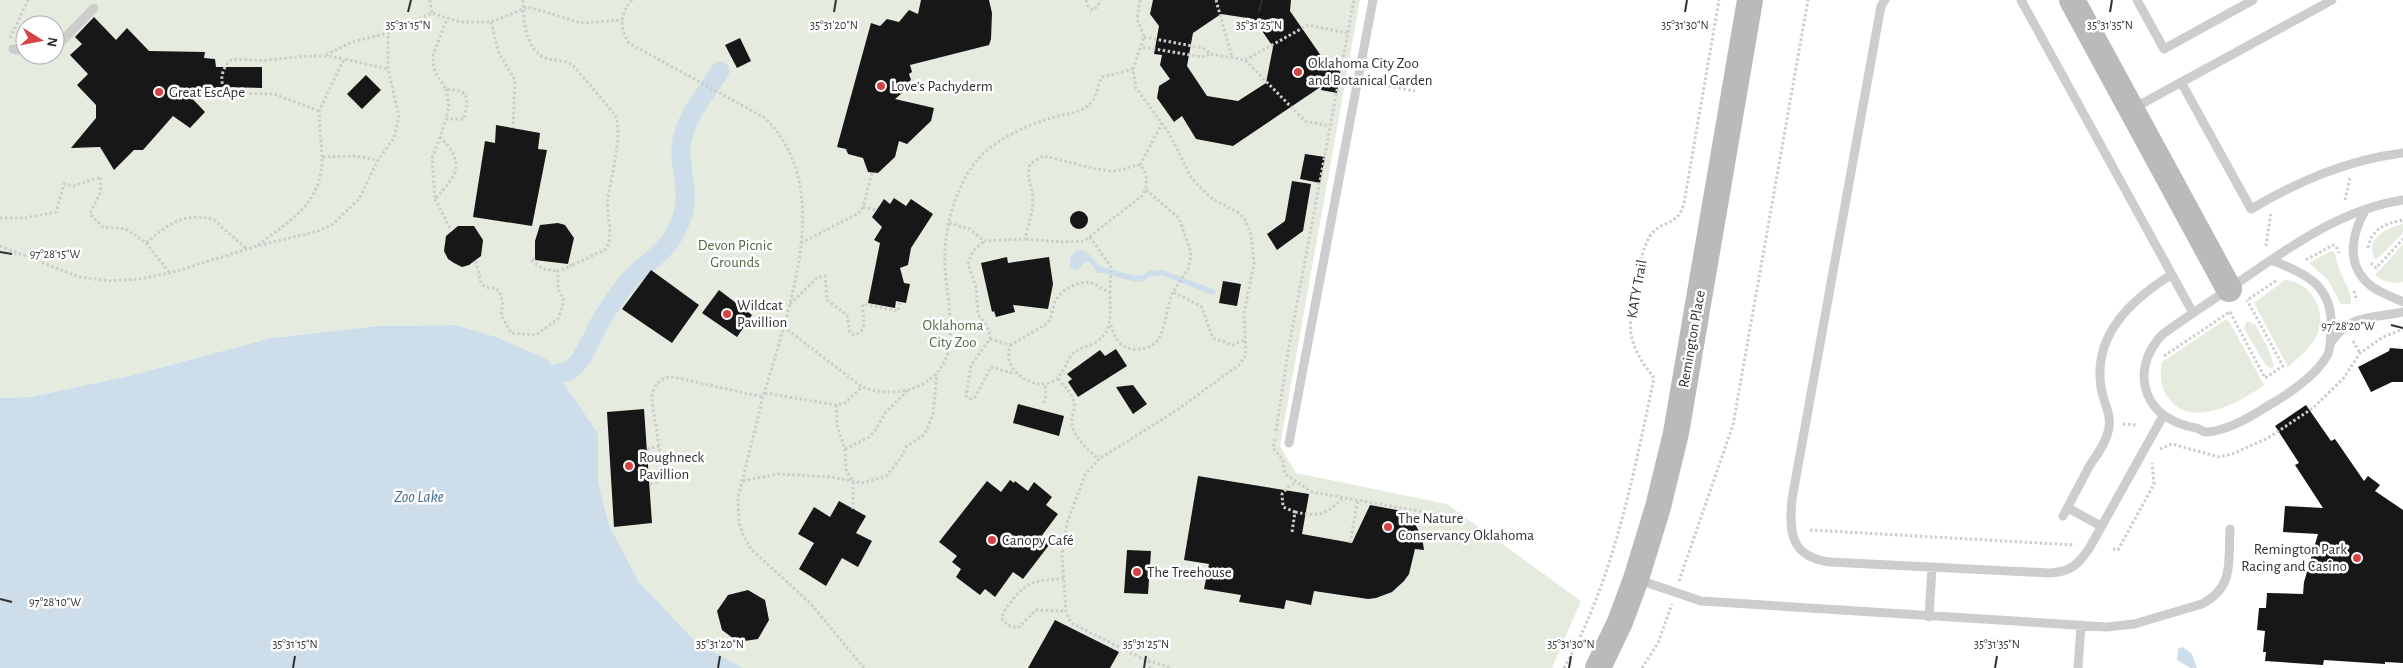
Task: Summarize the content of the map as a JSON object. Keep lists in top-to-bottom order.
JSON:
{
  "streets": {
    "main road": ["Remington Place"],
    "path": ["KATY Trail"]
  },
  "water": ["Zoo Lake"],
  "parks": ["Devon Picnic Grounds", "Oklahoma City Zoo"],
  "places": [
    "Oklahoma City Zoo and Botanical Garden",
    "Love's Pachyderm",
    "Great EscApe",
    "Wildcat Pavillion",
    "Roughneck Pavillion",
    "The Nature Conservancy Oklahoma",
    "Canopy Café",
    "Remington Park Racing and Casino",
    "The Treehouse"
  ],
  "north": "right",
  "coordinates": [
    "35°31'15\"N",
    "35°31'20\"N",
    "35°31'25\"N",
    "35°31'30\"N",
    "35°31'35\"N",
    "97°28'15\"W",
    "97°28'20\"W",
    "97°28'10\"W"
  ]
}
